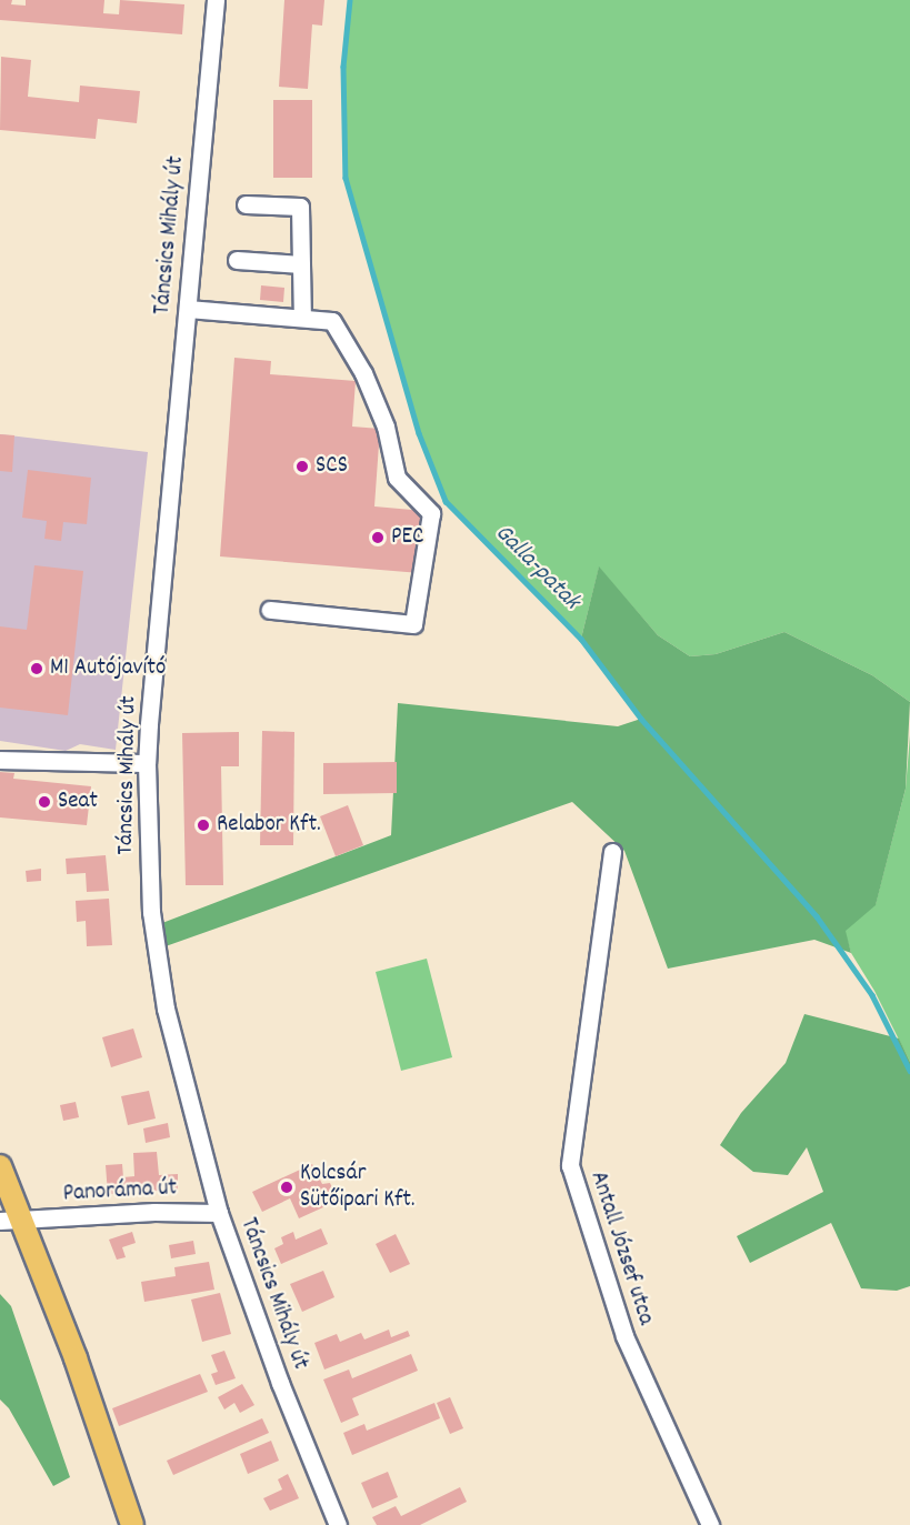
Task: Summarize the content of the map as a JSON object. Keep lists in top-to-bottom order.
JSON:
{
  "streets": {
    "street": ["Táncsics Mihály út", "Panoráma út", "Antall József utca"]
  },
  "crossings": [
    ["Táncsics Mihály út", "Panoráma út"]
  ],
  "water": ["Galla-patak"],
  "places": [
    "SCS",
    "PEC",
    "M1 Autójavító",
    "Seat",
    "Relabor Kft.",
    "Kolcsár Sütőipari Kft."
  ]
}
